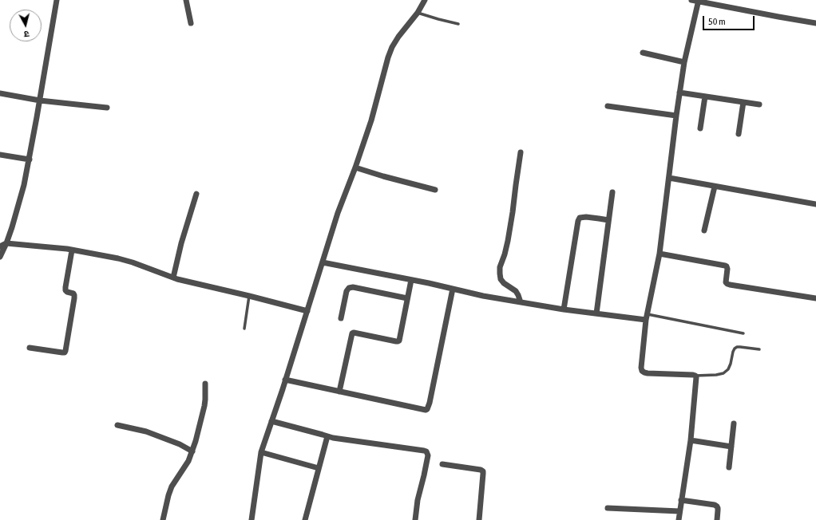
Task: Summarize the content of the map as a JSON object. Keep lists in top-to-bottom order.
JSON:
{
  "scale_bar": "50 m",
  "north": "bottom"
}
